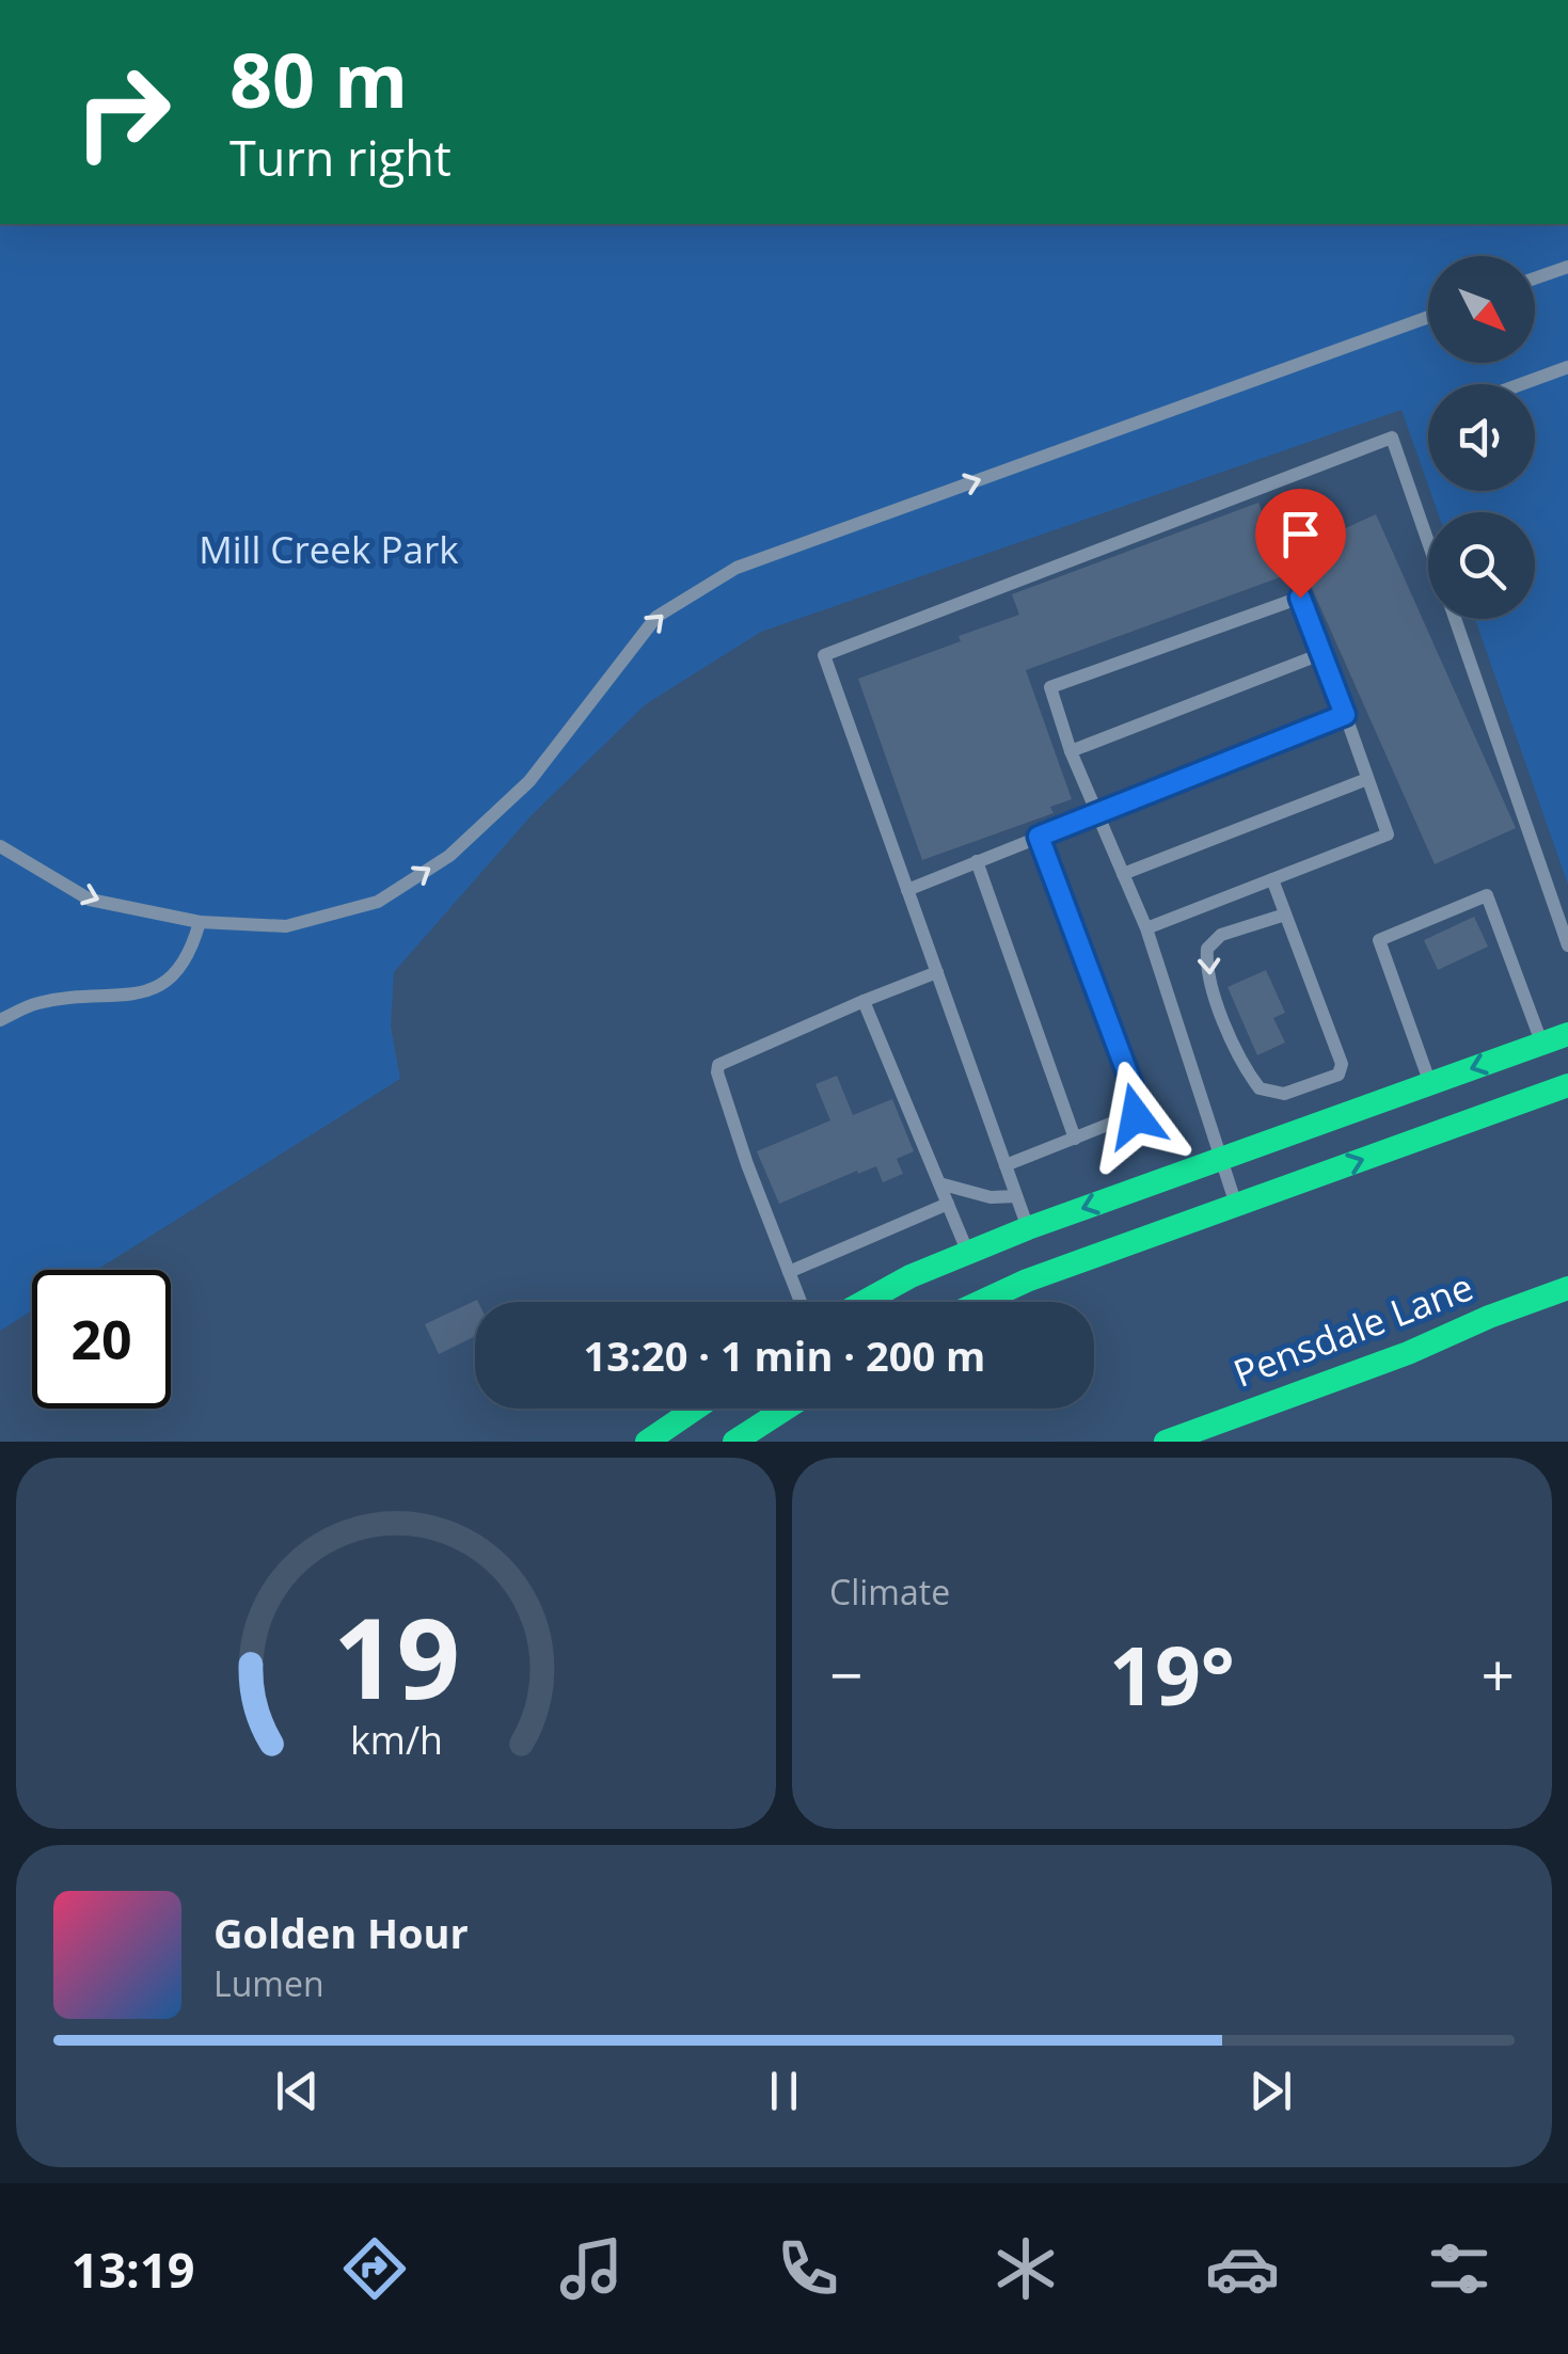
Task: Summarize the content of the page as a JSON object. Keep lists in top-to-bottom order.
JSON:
{
  "streets": {
    "main road": ["Pensdale Lane"]
  },
  "parks": ["Mill Creek Park"],
  "north": "bottom right",
  "page": {
    "turn": ["80 m", "Turn right"],
    "limit": "20",
    "trip": "13:20 · 1 min · 200 m",
    "tile": "Climate",
    "heat": ["−", "19°", "+"],
    "song": ["Golden Hour", "Lumen"],
    "tabs": "13:19",
    "gauge": ["19", "km/h"]
  }
}
